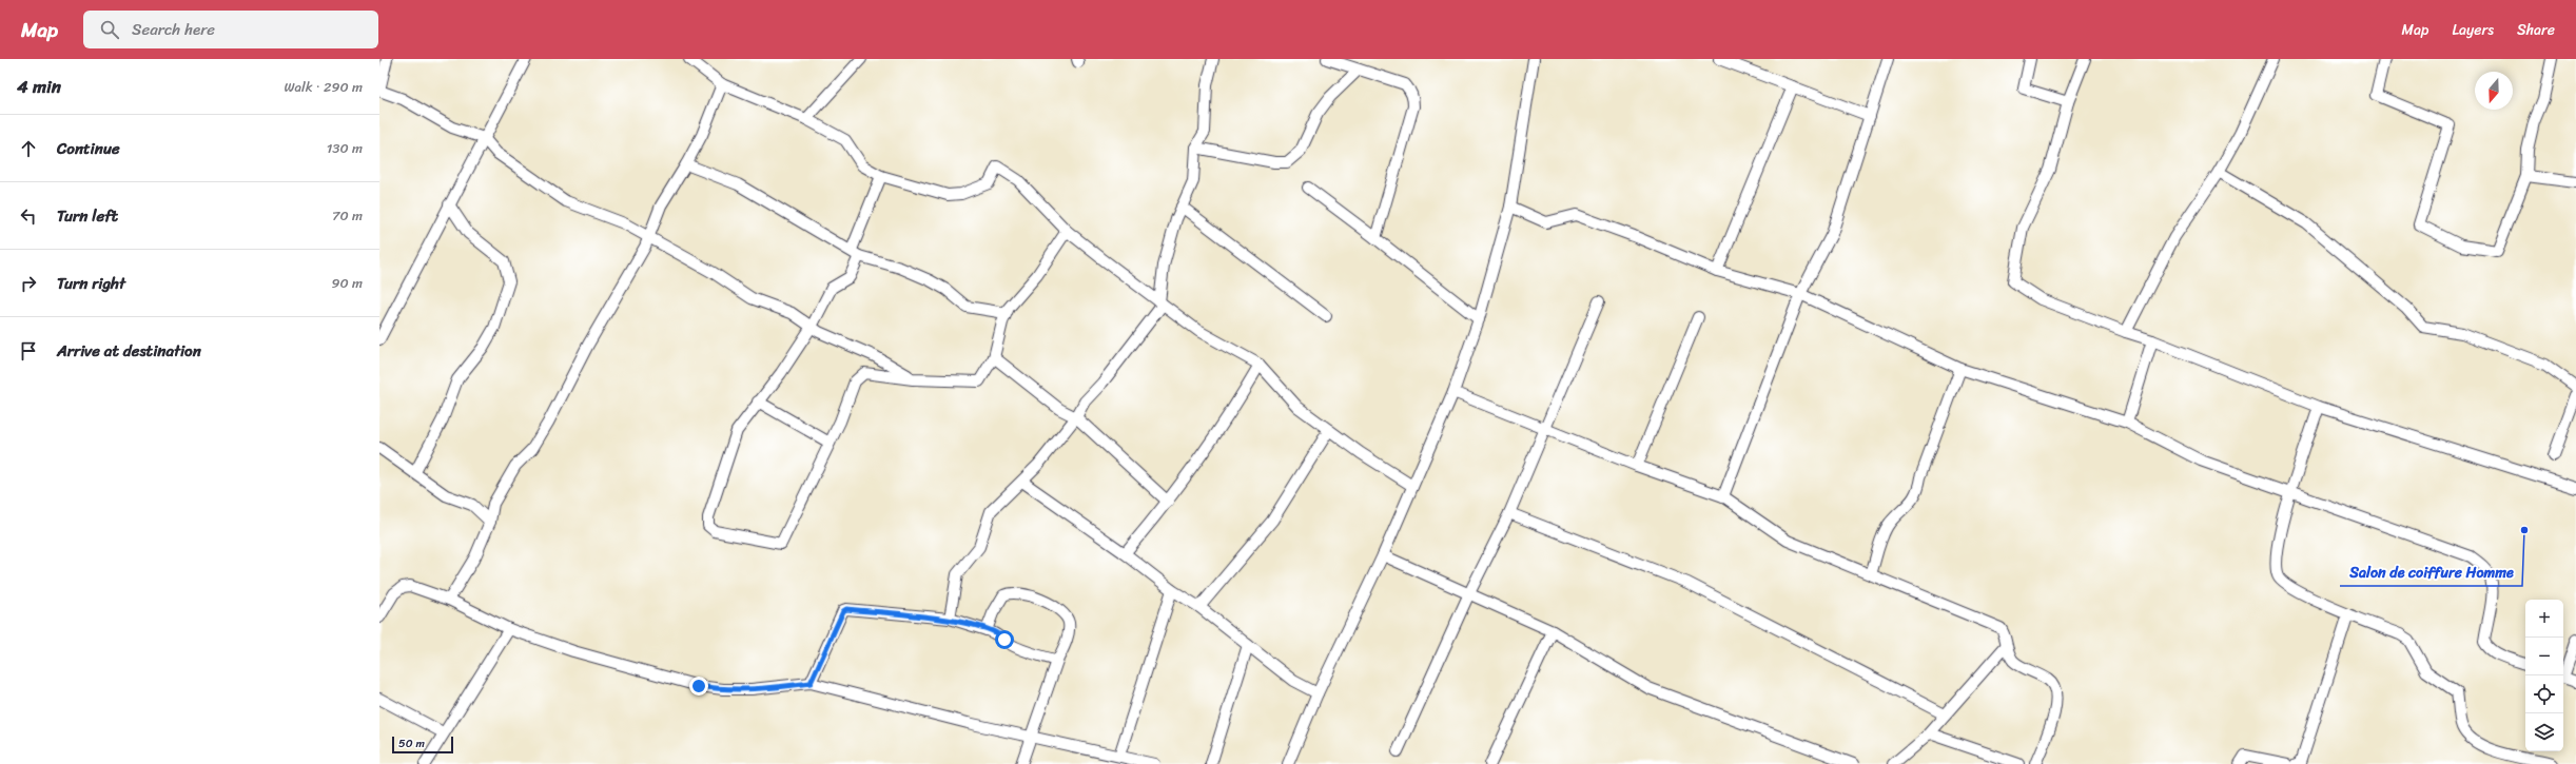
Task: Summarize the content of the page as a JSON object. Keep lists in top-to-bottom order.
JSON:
{
  "places": ["Salon de coiffure Homme"],
  "scale_bar": "50 m",
  "north": "bottom",
  "page": {
    "header": "Map",
    "search": "Search here",
    "nav": ["Map", "Layers", "Share"],
    "heading": ["4 min", "Walk · 290 m"],
    "list": [
      ["Continue", "130 m"],
      ["Turn left", "70 m"],
      ["Turn right", "90 m"],
      "Arrive at destination"
    ],
    "map_buttons": ["+", "−"],
    "scale": "50 m"
  }
}
